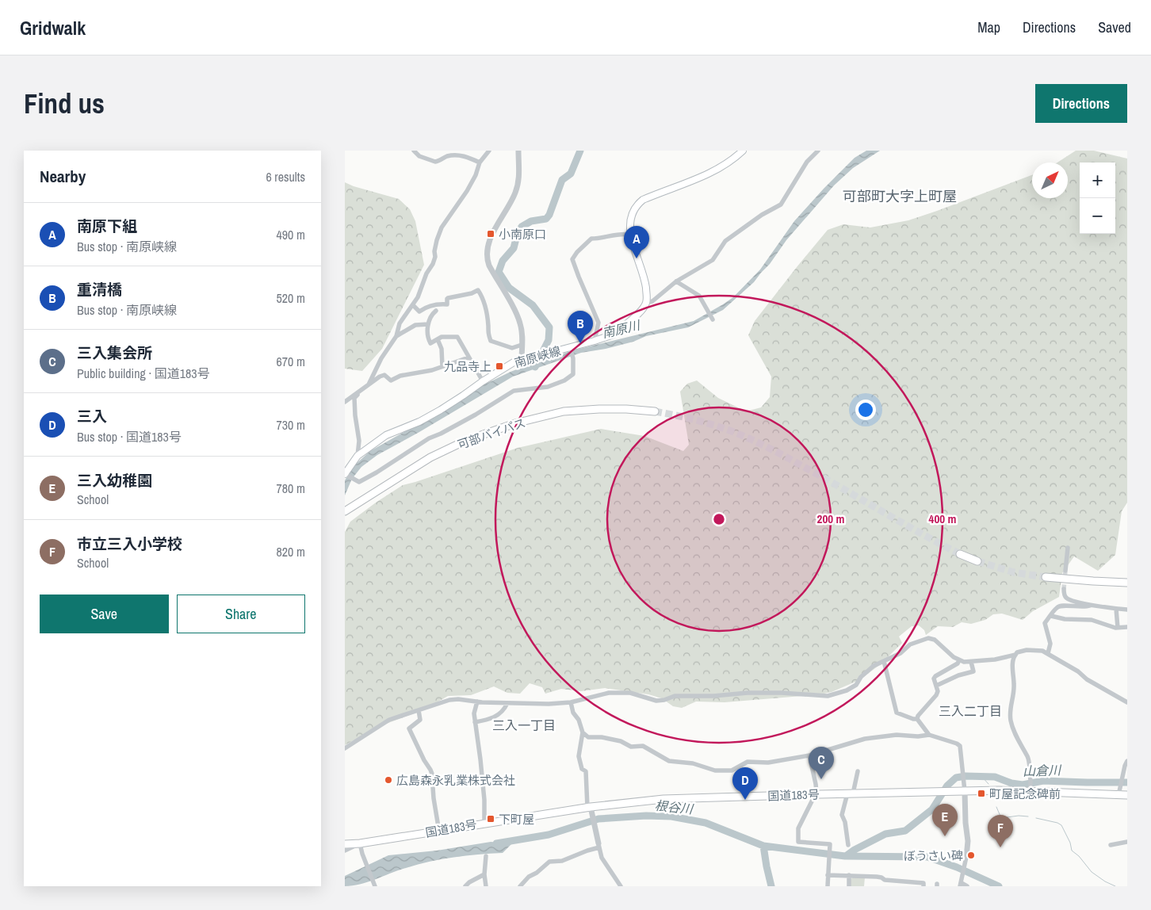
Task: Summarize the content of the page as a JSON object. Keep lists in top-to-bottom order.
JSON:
{
  "streets": {
    "highway": ["可部バイパス", "国道183号"],
    "main road": ["南原峡線"]
  },
  "districts": ["可部町大字上町屋", "三入二丁目", "三入一丁目"],
  "water": ["南原川", "山倉川", "根谷川"],
  "places": {
    "transit": [
      "小南原口",
      "九品寺上",
      "町屋記念碑前",
      "下町屋"
    ],
    "other": ["広島森永乳業株式会社", "ぼうさい碑"]
  },
  "north": "top right",
  "page": {
    "header": "Gridwalk",
    "nav": ["Map", "Directions", "Saved"],
    "buttons": [
      "Directions",
      ["Save", "Share"]
    ],
    "title": "Find us",
    "heading": ["Nearby", "6 results"],
    "map_buttons": ["+", "−"],
    "list": [
      {
        "mark": "A",
        "name": "南原下組",
        "note": "Bus stop · 南原峡線",
        "value": "490 m"
      },
      {
        "mark": "B",
        "name": "重清橋",
        "note": "Bus stop · 南原峡線",
        "value": "520 m"
      },
      {
        "mark": "C",
        "name": "三入集会所",
        "note": "Public building · 国道183号",
        "value": "670 m"
      },
      {
        "mark": "D",
        "name": "三入",
        "note": "Bus stop · 国道183号",
        "value": "730 m"
      },
      {
        "mark": "E",
        "name": "三入幼稚園",
        "note": "School",
        "value": "780 m"
      },
      {
        "mark": "F",
        "name": "市立三入小学校",
        "note": "School",
        "value": "820 m"
      }
    ],
    "pins": [
      "A",
      "B",
      "C",
      "D",
      "E",
      "F"
    ]
  },
  "rings": ["200 m", "400 m"]
}
